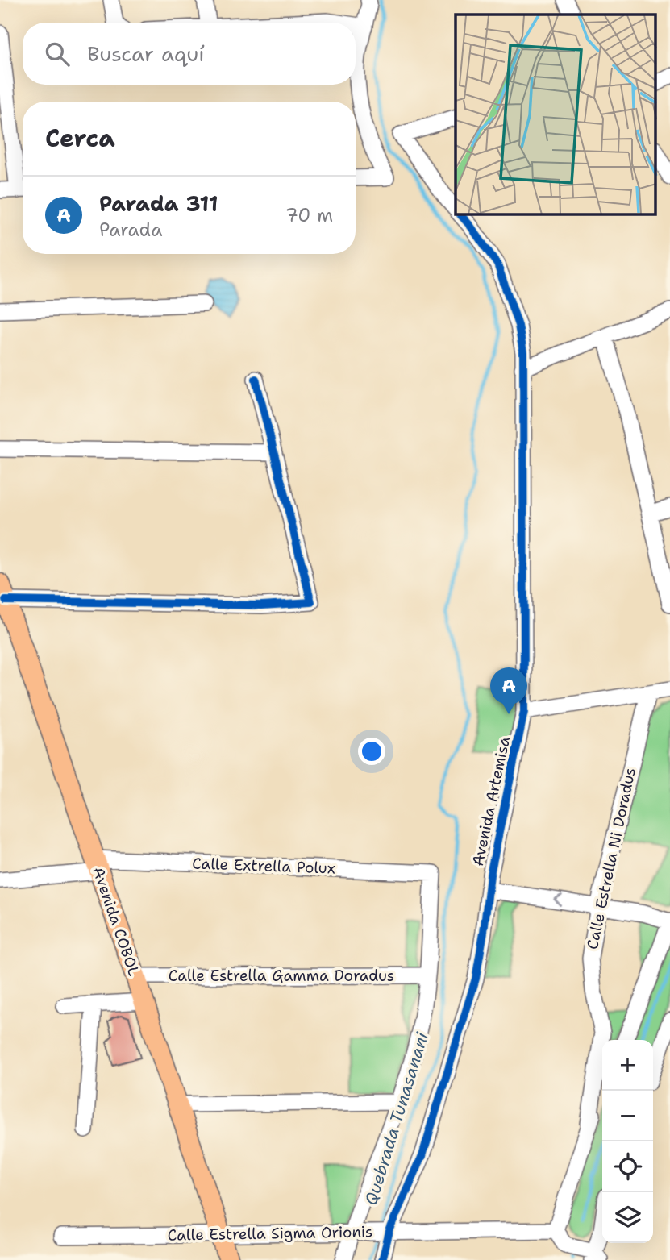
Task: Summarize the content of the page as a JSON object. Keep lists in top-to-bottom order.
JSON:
{
  "streets": {
    "main road": ["Avenida COBOL"],
    "street": [
      "Avenida Artemisa",
      "Calle Estrella Ni Doradus",
      "Calle Extrella Polux",
      "Calle Estrella Gamma Doradus",
      "Calle Estrella Sigma Orionis"
    ]
  },
  "crossings": [
    ["Avenida Artemisa", "Calle Estrella Sigma Orionis"],
    ["Calle Extrella Polux", "Avenida COBOL"],
    ["Calle Extrella Polux", "Calle Estrella Gamma Doradus"],
    ["Avenida COBOL", "Calle Estrella Gamma Doradus"],
    ["Avenida COBOL", "Calle Estrella Sigma Orionis"]
  ],
  "water": ["Quebrada Tunasanani"],
  "page": {
    "search": "Buscar aquí",
    "heading": "Cerca",
    "list": [
      {
        "mark": "A",
        "name": "Parada 311",
        "note": "Parada",
        "value": "70 m"
      }
    ],
    "pins": "A",
    "map_buttons": ["+", "−"]
  }
}
